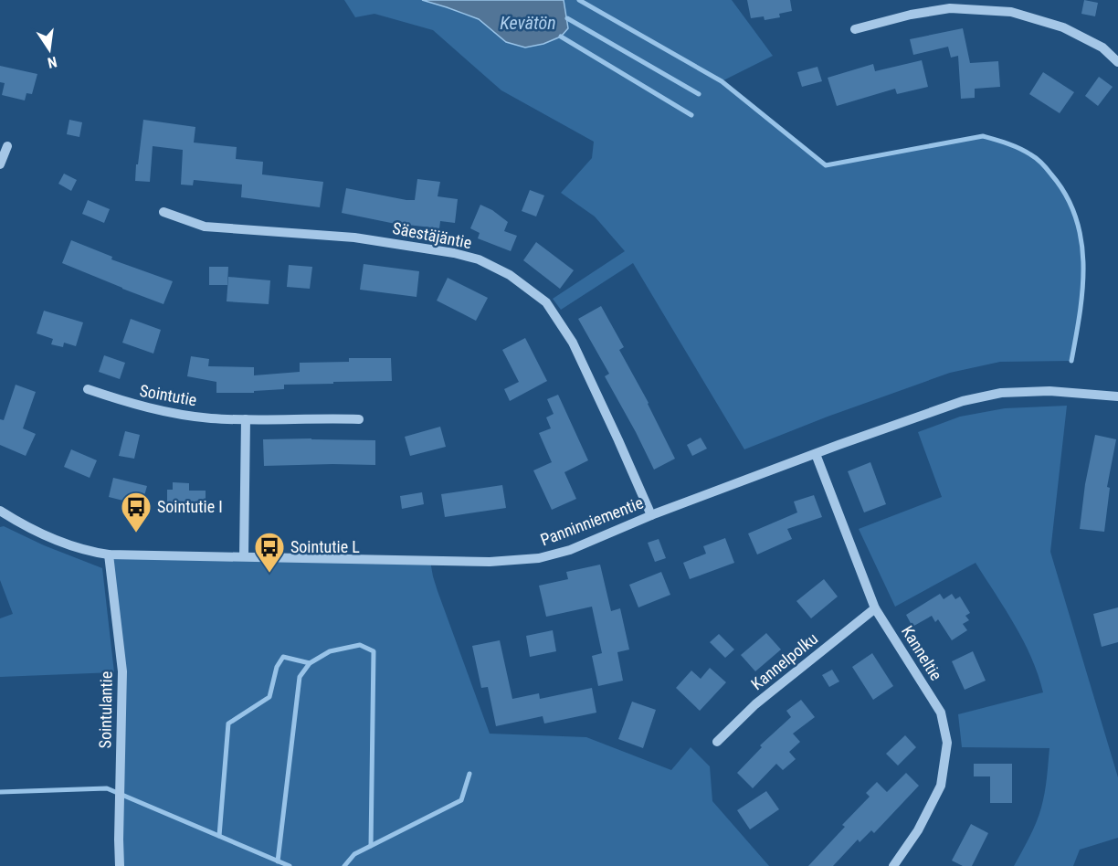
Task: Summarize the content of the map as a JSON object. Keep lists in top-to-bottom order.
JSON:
{
  "streets": {
    "street": [
      "Säestäjäntie",
      "Sointutie",
      "Panninniementie",
      "Kanneltie",
      "Kannelpolku",
      "Sointulantie"
    ]
  },
  "crossings": [
    ["Säestäjäntie", "Panninniementie"],
    ["Panninniementie", "Kanneltie"],
    ["Panninniementie", "Sointulantie"],
    ["Kanneltie", "Kannelpolku"]
  ],
  "water": ["Kevätön"],
  "places": {
    "bus stop": ["Sointutie I", "Sointutie L"]
  },
  "north": "bottom"
}
